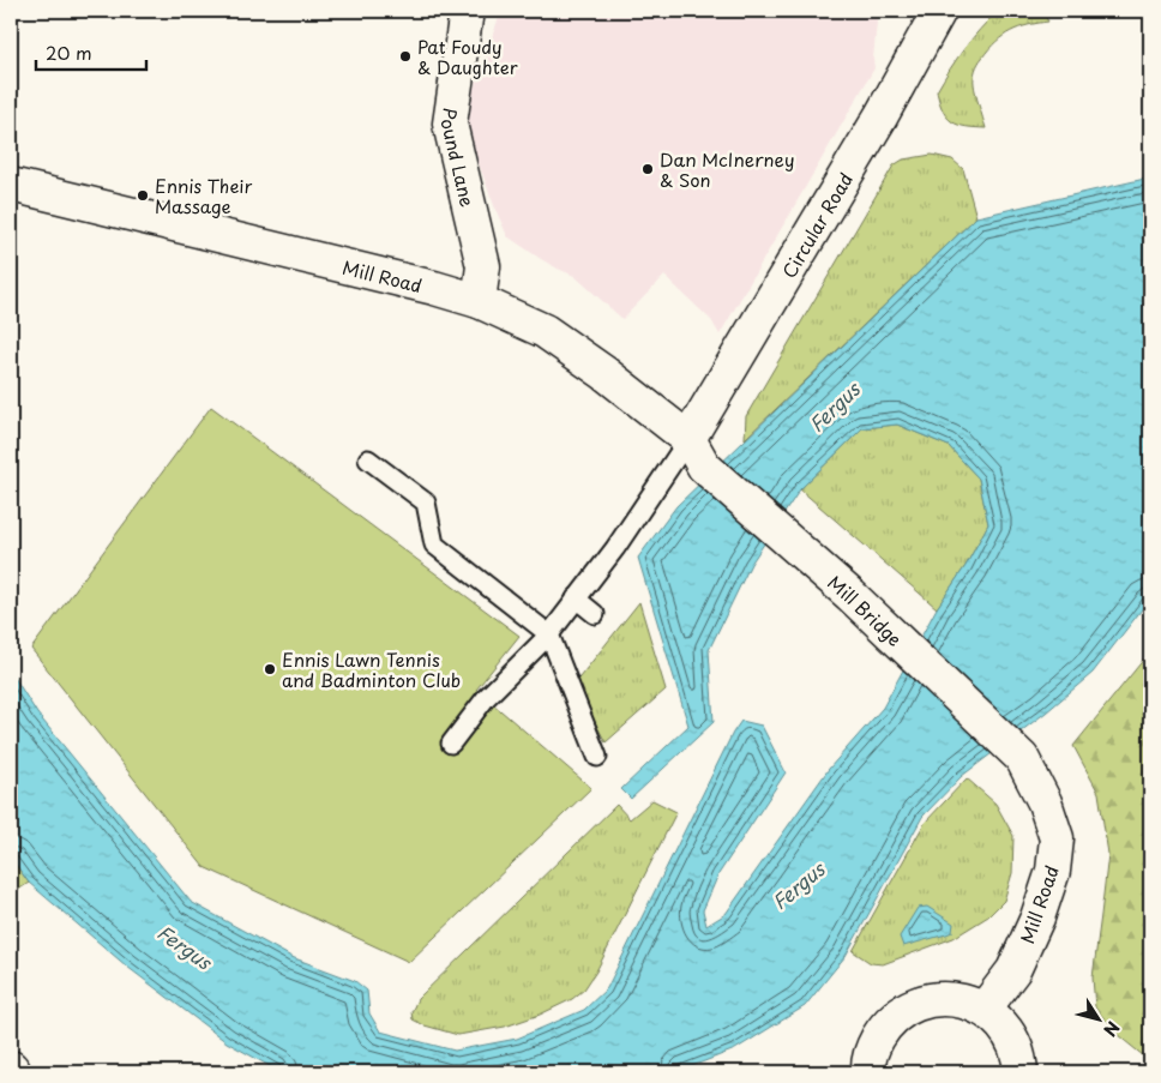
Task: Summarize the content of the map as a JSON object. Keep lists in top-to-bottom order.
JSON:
{
  "streets": {
    "main road": [
      "Pound Lane",
      "Circular Road",
      "Mill Road",
      "Mill Bridge"
    ]
  },
  "crossings": [
    ["Pound Lane", "Mill Road"],
    ["Circular Road", "Mill Road"],
    ["Circular Road", "Mill Bridge"],
    ["Mill Road", "Mill Bridge"]
  ],
  "water": ["Fergus"],
  "places": [
    "Pat Foudy & Daughter",
    "Dan McInerney & Son",
    "Ennis Their Massage",
    "Ennis Lawn Tennis and Badminton Club"
  ],
  "scale_bar": "20 m",
  "north": "bottom right"
}
